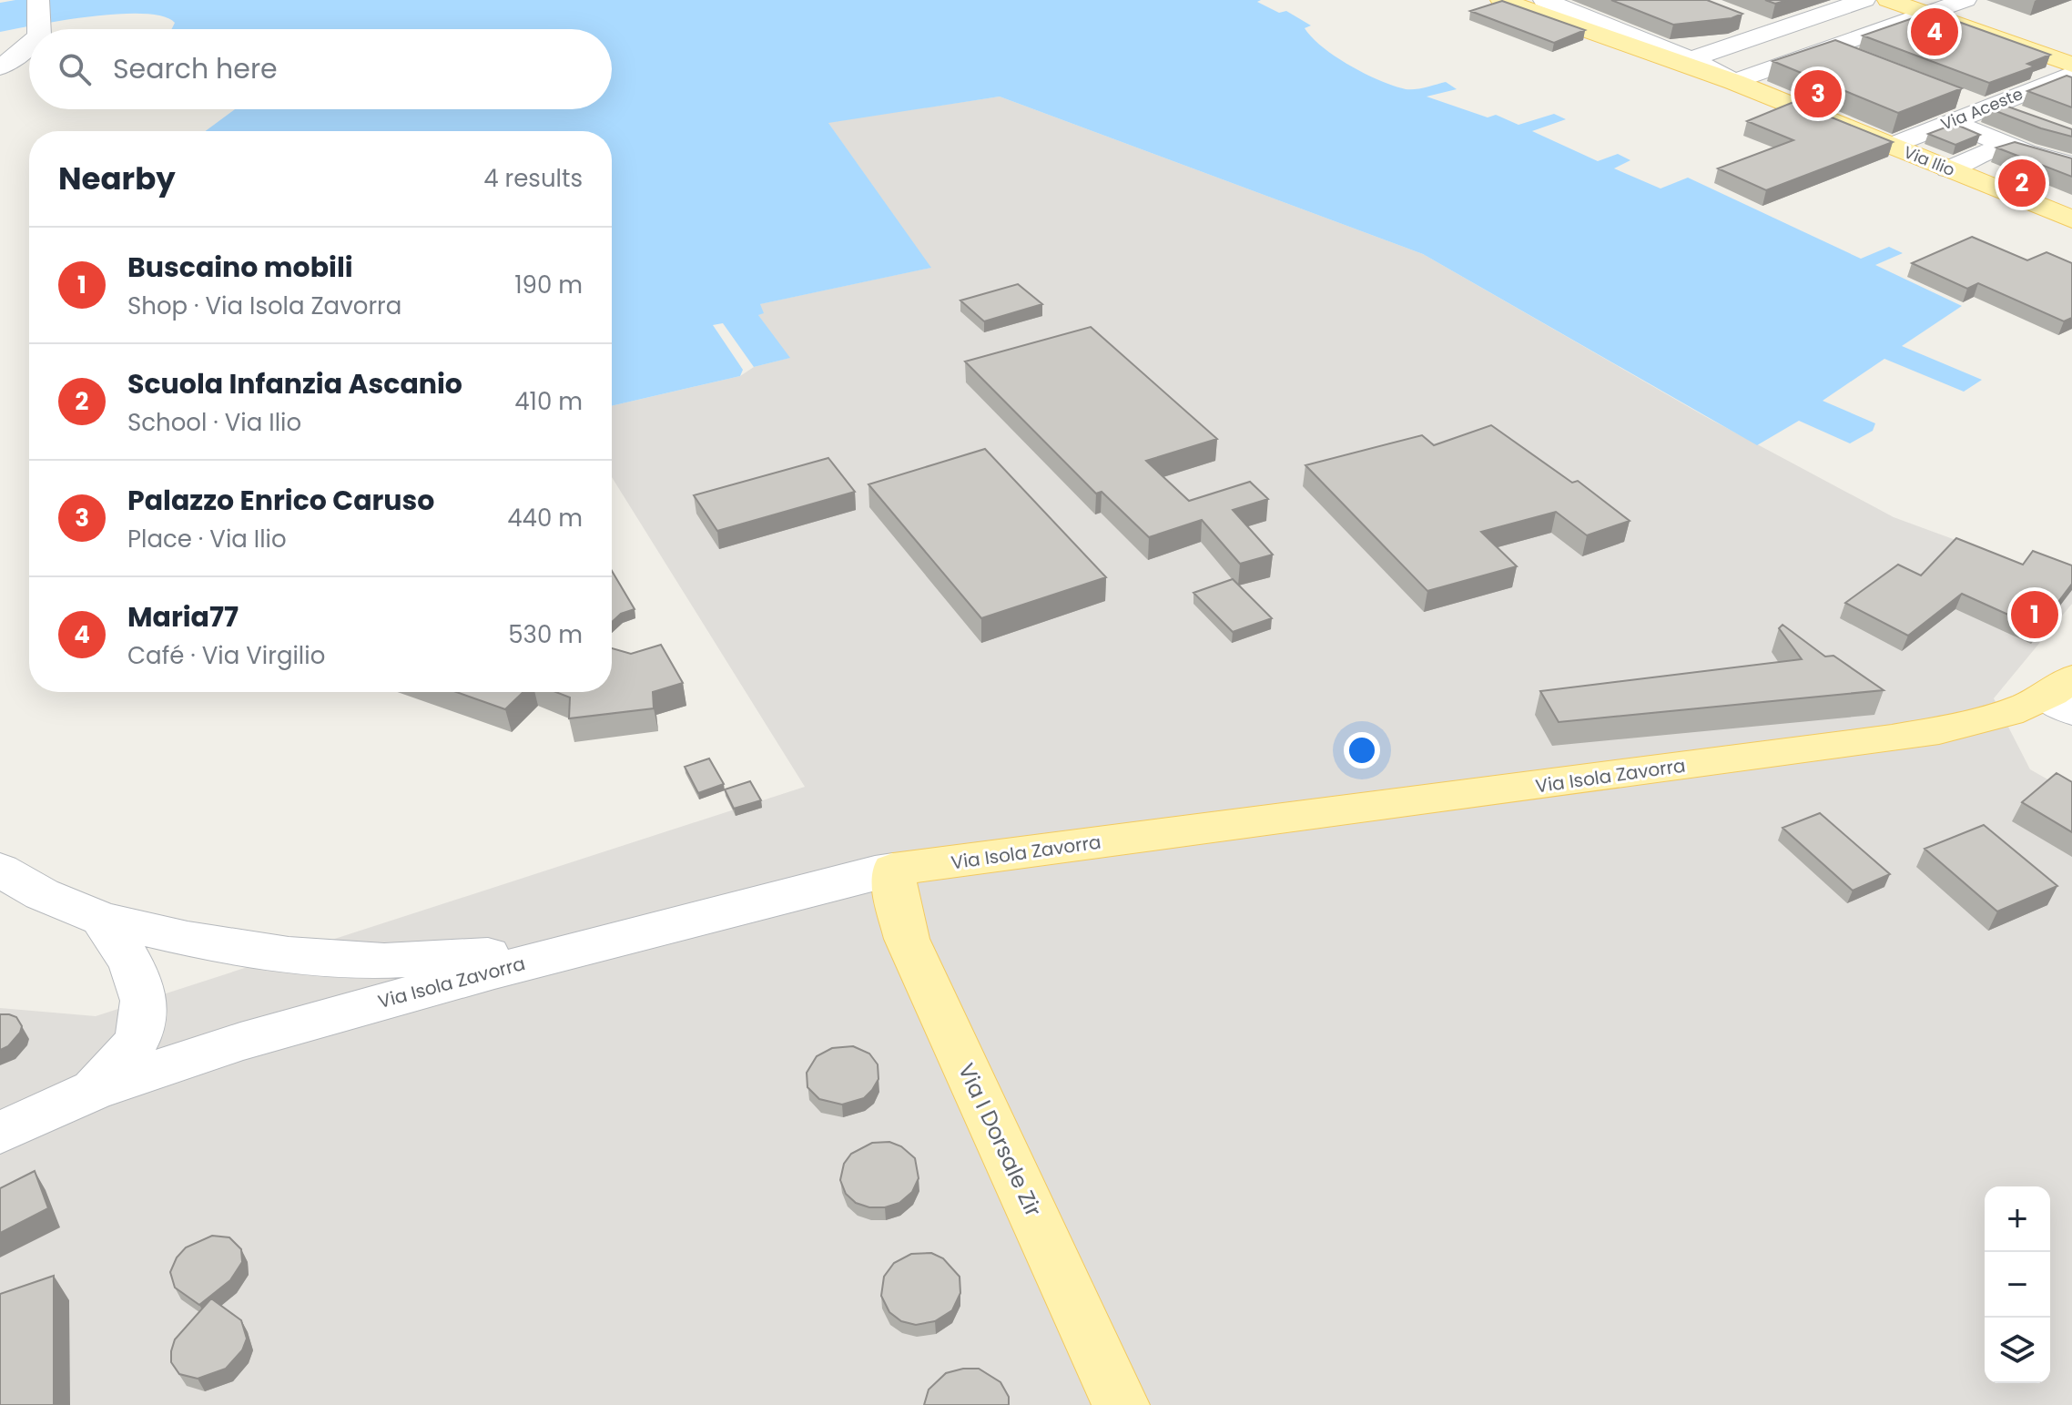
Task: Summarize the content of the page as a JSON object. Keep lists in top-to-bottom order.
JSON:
{
  "streets": {
    "main road": ["Via Ilio", "Via Isola Zavorra", "Via I Dorsale Zir"],
    "street": ["Via Aceste"]
  },
  "crossings": [
    ["Via Aceste", "Via Ilio"],
    ["Via Isola Zavorra", "Via I Dorsale Zir"]
  ],
  "page": {
    "pins": [
      "4",
      "3",
      "2",
      "1"
    ],
    "search": "Search here",
    "heading": ["Nearby", "4 results"],
    "list": [
      {
        "mark": "1",
        "name": "Buscaino mobili",
        "note": "Shop · Via Isola Zavorra",
        "value": "190 m"
      },
      {
        "mark": "2",
        "name": "Scuola Infanzia Ascanio",
        "note": "School · Via Ilio",
        "value": "410 m"
      },
      {
        "mark": "3",
        "name": "Palazzo Enrico Caruso",
        "note": "Place · Via Ilio",
        "value": "440 m"
      },
      {
        "mark": "4",
        "name": "Maria77",
        "note": "Café · Via Virgilio",
        "value": "530 m"
      }
    ],
    "map_buttons": ["+", "−"]
  }
}
